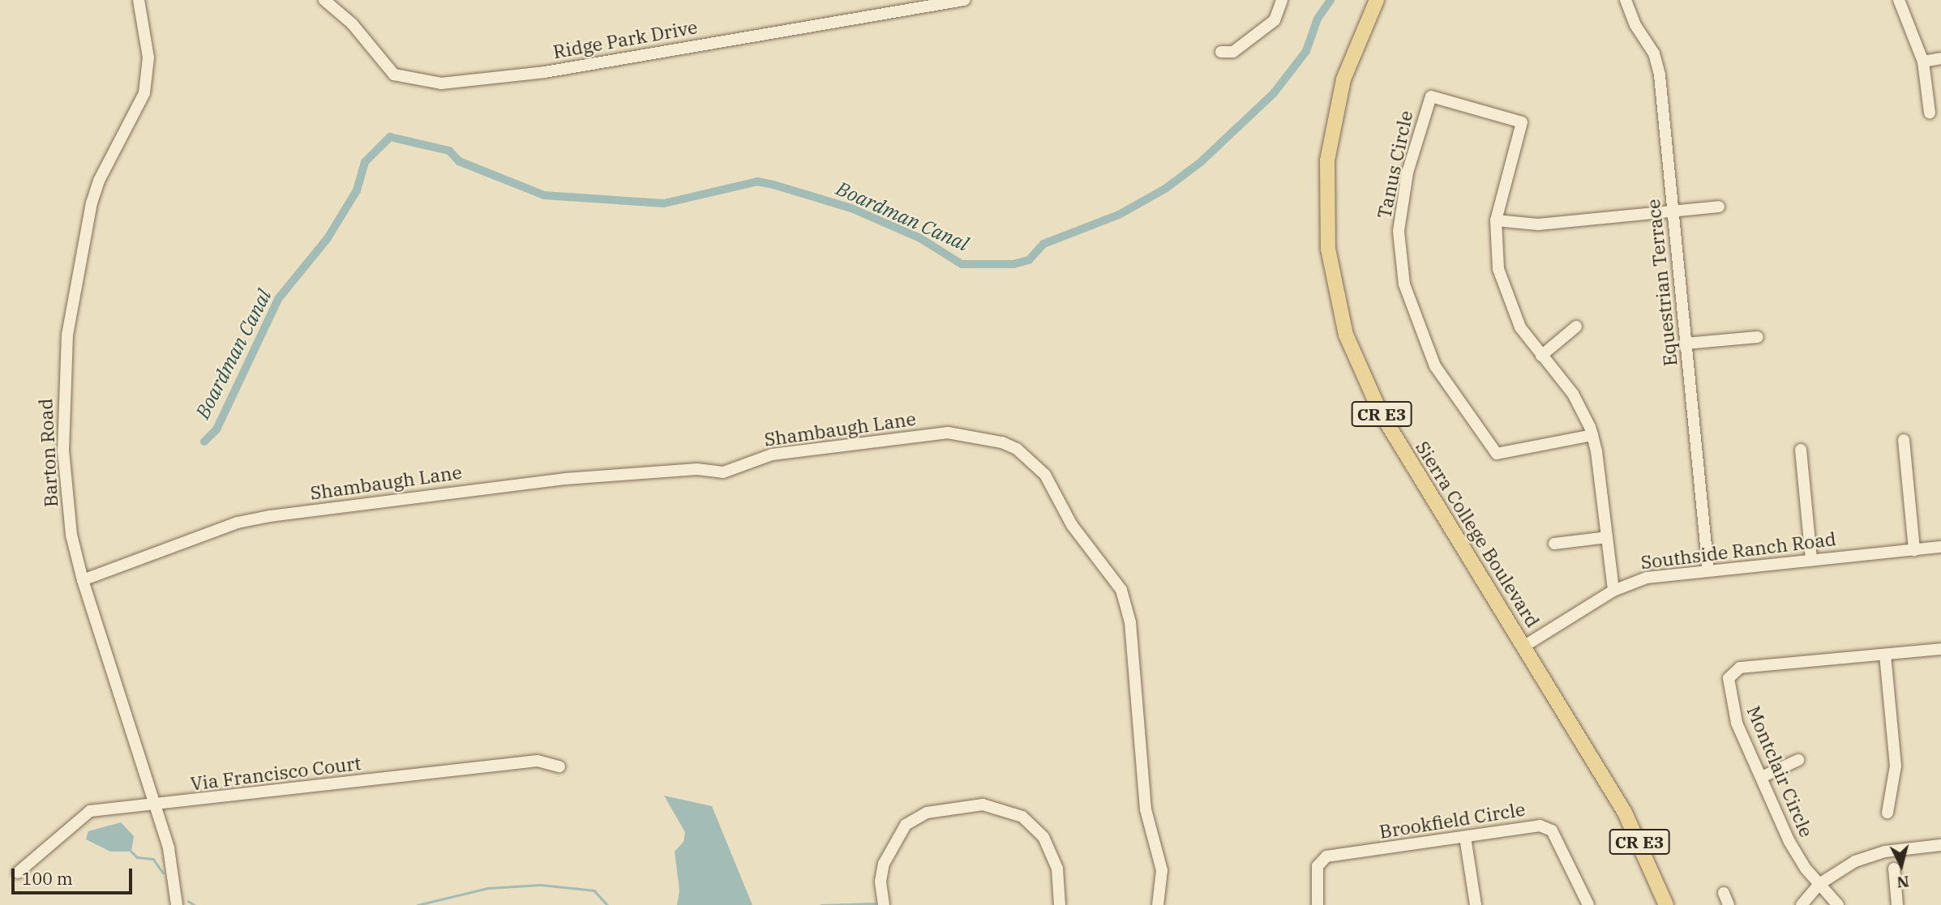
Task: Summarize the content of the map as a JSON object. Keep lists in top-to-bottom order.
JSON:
{
  "streets": {
    "main road": ["CR E3", "Sierra College Boulevard"],
    "street": [
      "Ridge Park Drive",
      "Tanus Circle",
      "Equestrian Terrace",
      "Shambaugh Lane",
      "Barton Road",
      "Southside Ranch Road",
      "Montclair Circle",
      "Via Francisco Court",
      "Brookfield Circle"
    ]
  },
  "crossings": [
    ["Tanus Circle", "Southside Ranch Road"],
    ["Equestrian Terrace", "Southside Ranch Road"],
    ["Shambaugh Lane", "Barton Road"],
    ["Barton Road", "Via Francisco Court"],
    ["Sierra College Boulevard", "Southside Ranch Road"]
  ],
  "water": ["Boardman Canal"],
  "scale_bar": "100 m",
  "north": "bottom"
}
